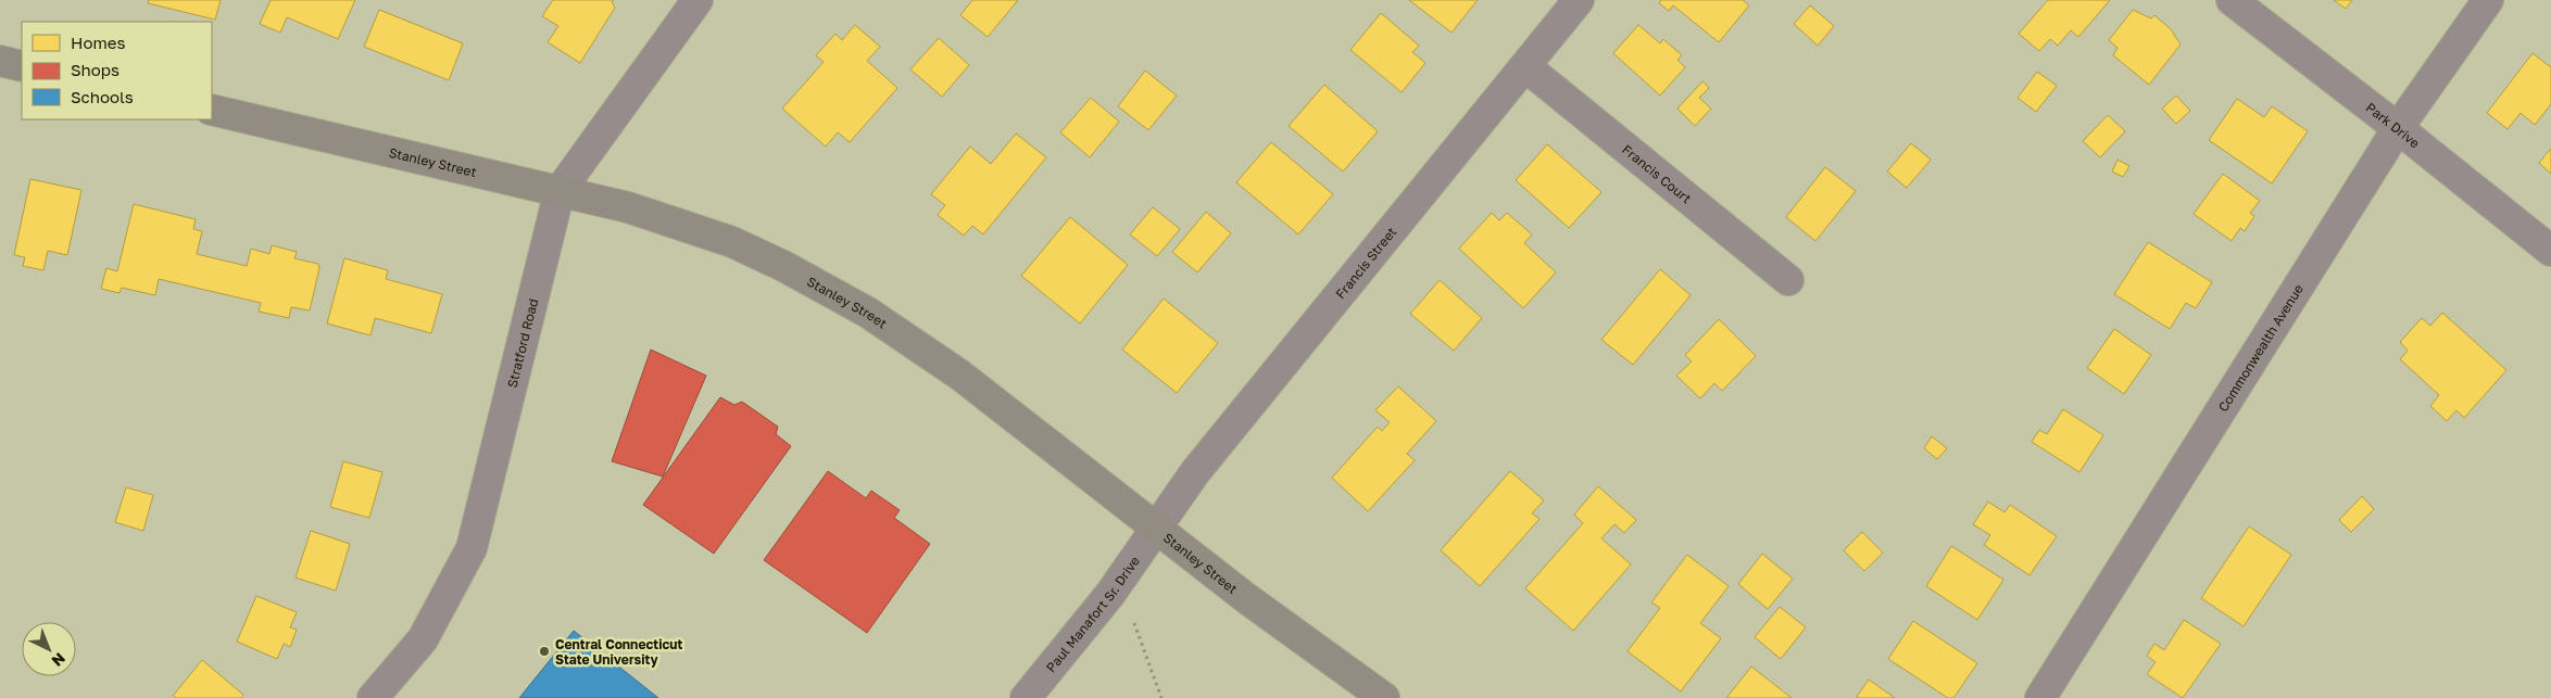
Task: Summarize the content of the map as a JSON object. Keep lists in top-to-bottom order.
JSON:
{
  "streets": {
    "main road": ["Stanley Street"],
    "street": [
      "Park Drive",
      "Francis Court",
      "Francis Street",
      "Stratford Road",
      "Commonwealth Avenue",
      "Paul Manafort Sr. Drive"
    ]
  },
  "crossings": [
    ["Park Drive", "Commonwealth Avenue"],
    ["Stanley Street", "Francis Street"],
    ["Stanley Street", "Stratford Road"],
    ["Stanley Street", "Paul Manafort Sr. Drive"],
    ["Francis Court", "Francis Street"],
    ["Francis Street", "Paul Manafort Sr. Drive"]
  ],
  "places": ["Central Connecticut State University"],
  "legend": ["Homes", "Shops", "Schools"],
  "north": "bottom right"
}
